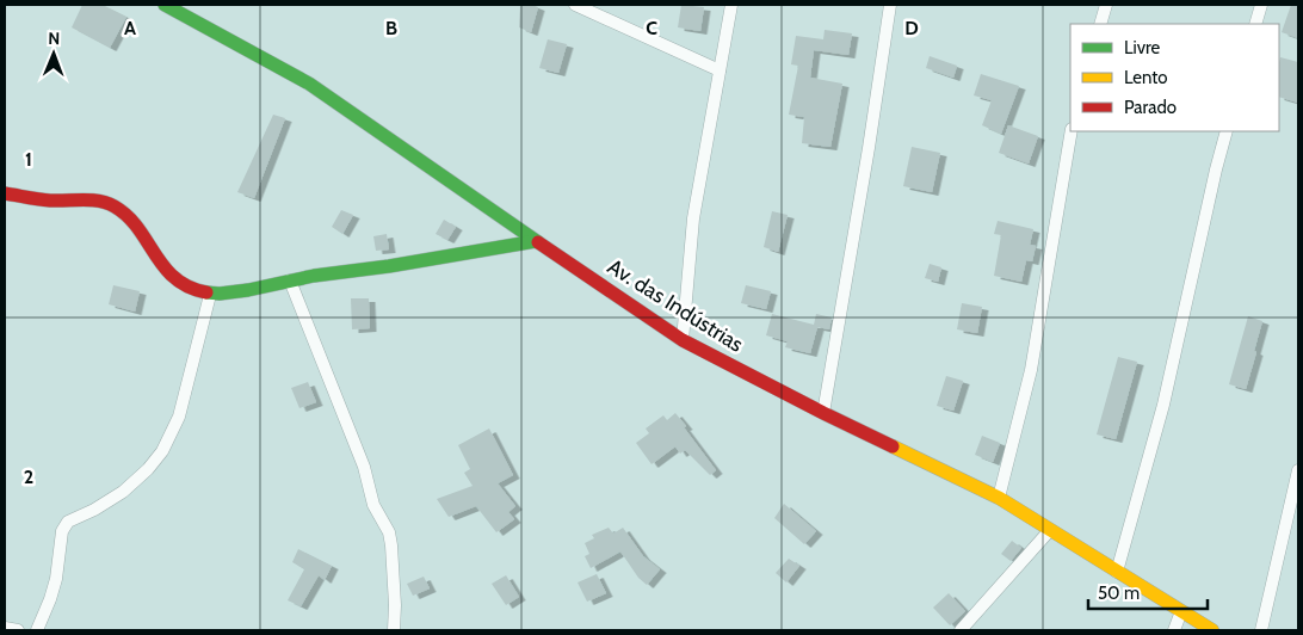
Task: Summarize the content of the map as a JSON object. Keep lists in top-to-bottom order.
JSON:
{
  "streets": {
    "street": ["Av. das Indústrias"]
  },
  "legend": ["Livre", "Lento", "Parado"],
  "scale_bar": "50 m",
  "north": "top",
  "grid": {
    "columns": [
      "A",
      "B",
      "C",
      "D"
    ],
    "rows": ["1", "2"]
  }
}
